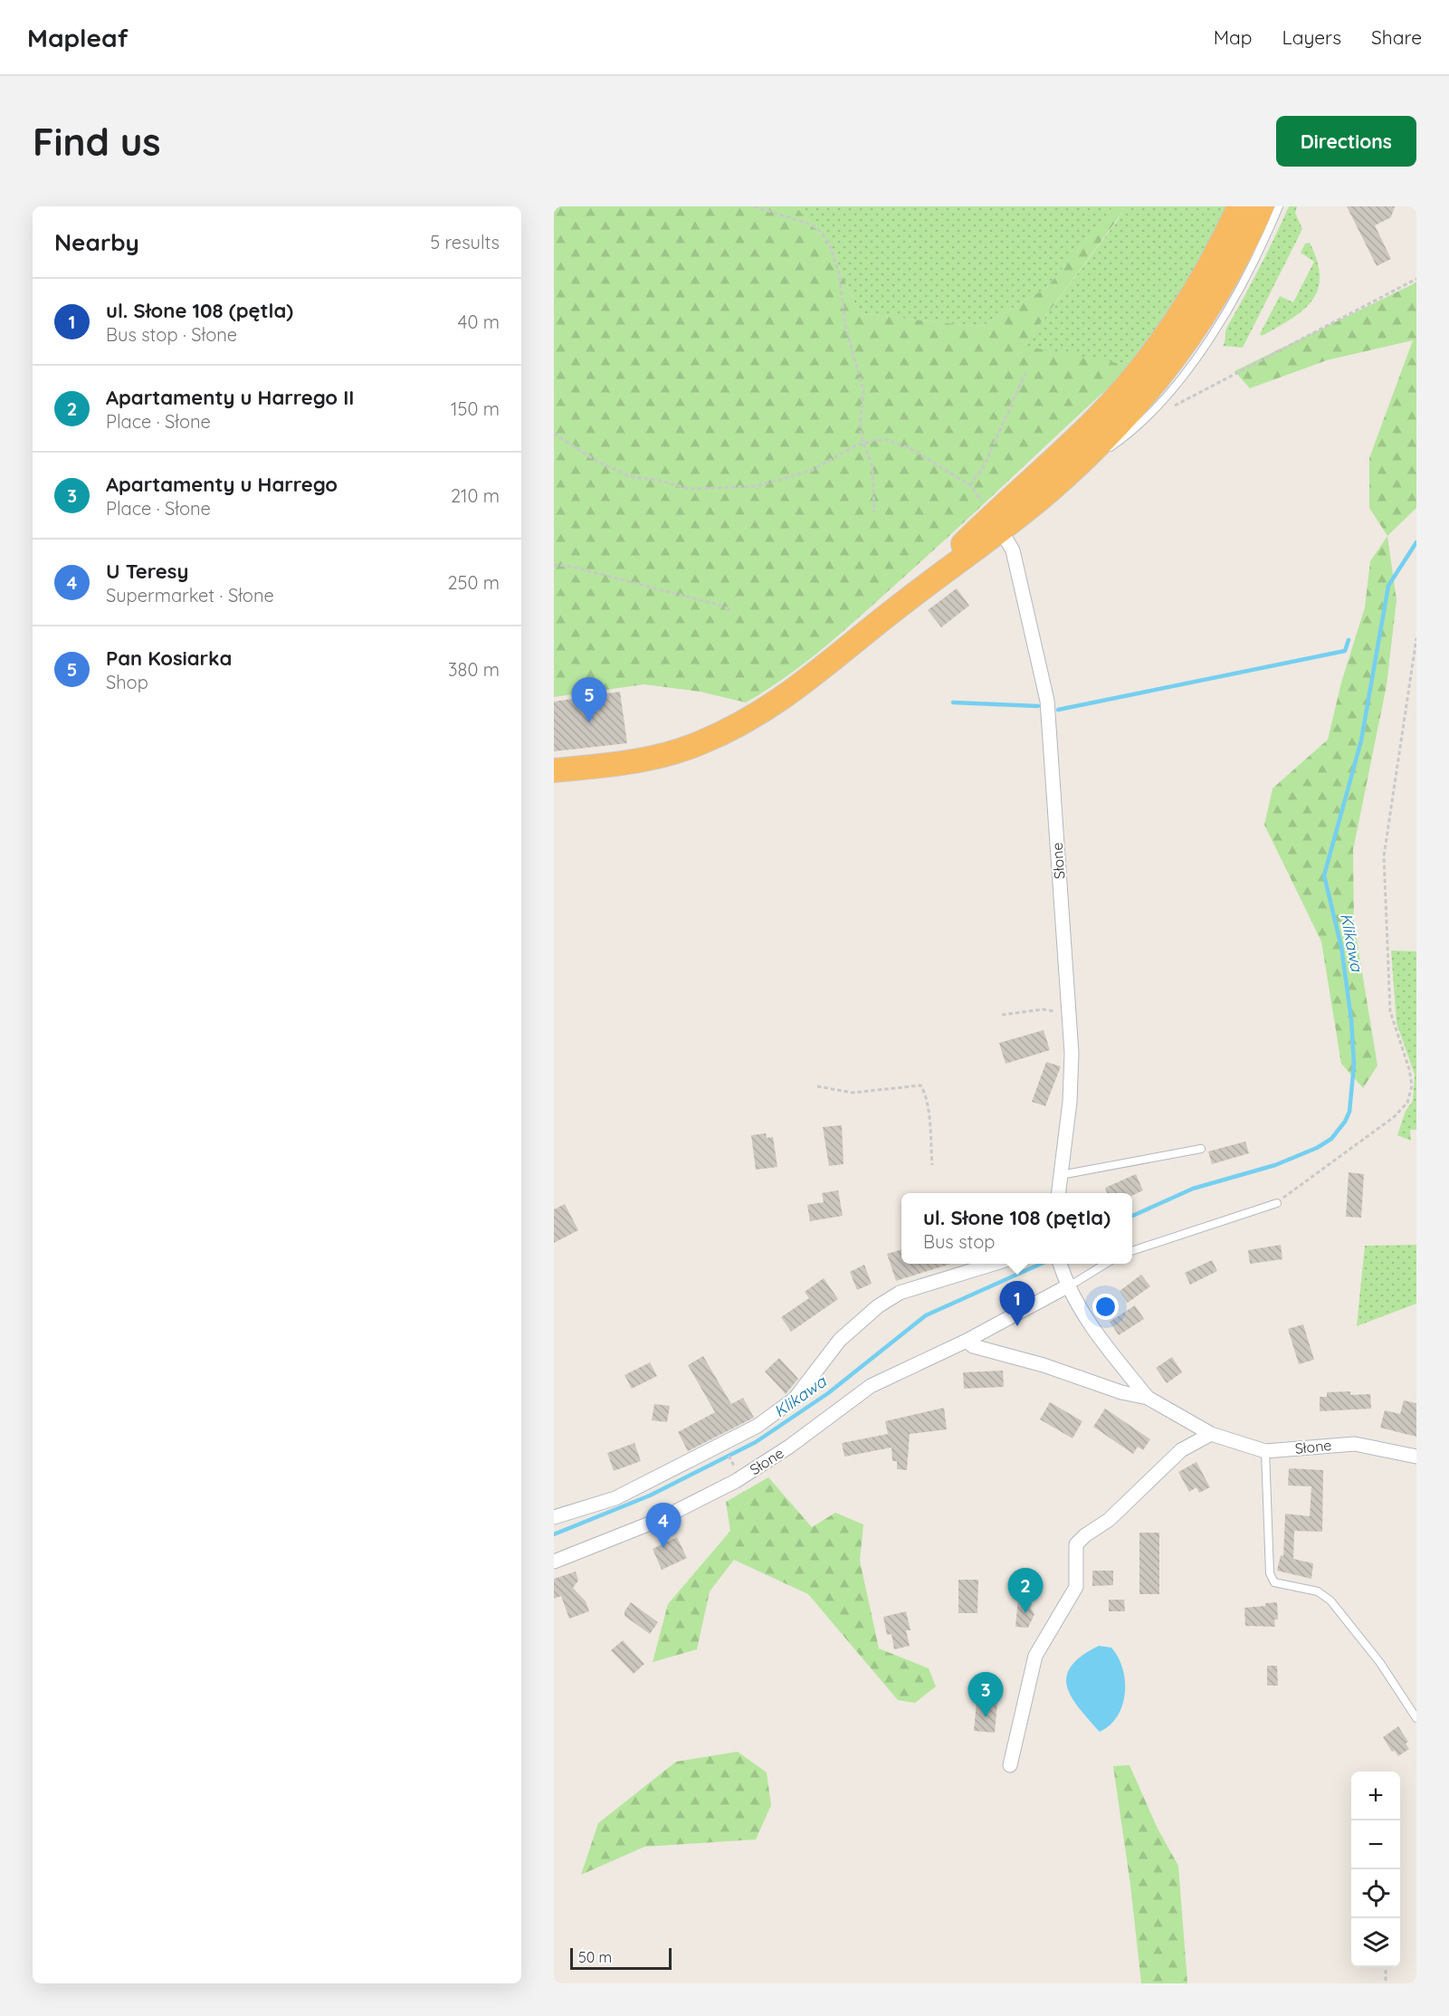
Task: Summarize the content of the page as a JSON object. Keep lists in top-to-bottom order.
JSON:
{
  "streets": {
    "street": ["Słone"]
  },
  "water": ["Klikawa"],
  "scale_bar": "50 m",
  "page": {
    "header": "Mapleaf",
    "nav": ["Map", "Layers", "Share"],
    "buttons": "Directions",
    "title": "Find us",
    "heading": ["Nearby", "5 results"],
    "list": [
      {
        "mark": "1",
        "name": "ul. Słone 108 (pętla)",
        "note": "Bus stop · Słone",
        "value": "40 m"
      },
      {
        "mark": "2",
        "name": "Apartamenty u Harrego II",
        "note": "Place · Słone",
        "value": "150 m"
      },
      {
        "mark": "3",
        "name": "Apartamenty u Harrego",
        "note": "Place · Słone",
        "value": "210 m"
      },
      {
        "mark": "4",
        "name": "U Teresy",
        "note": "Supermarket · Słone",
        "value": "250 m"
      },
      {
        "mark": "5",
        "name": "Pan Kosiarka",
        "note": "Shop",
        "value": "380 m"
      }
    ],
    "pins": [
      "5",
      "1",
      "4",
      "2",
      "3"
    ],
    "popup": ["ul. Słone 108 (pętla)", "Bus stop"],
    "map_buttons": ["+", "−"],
    "scale": "50 m"
  }
}
